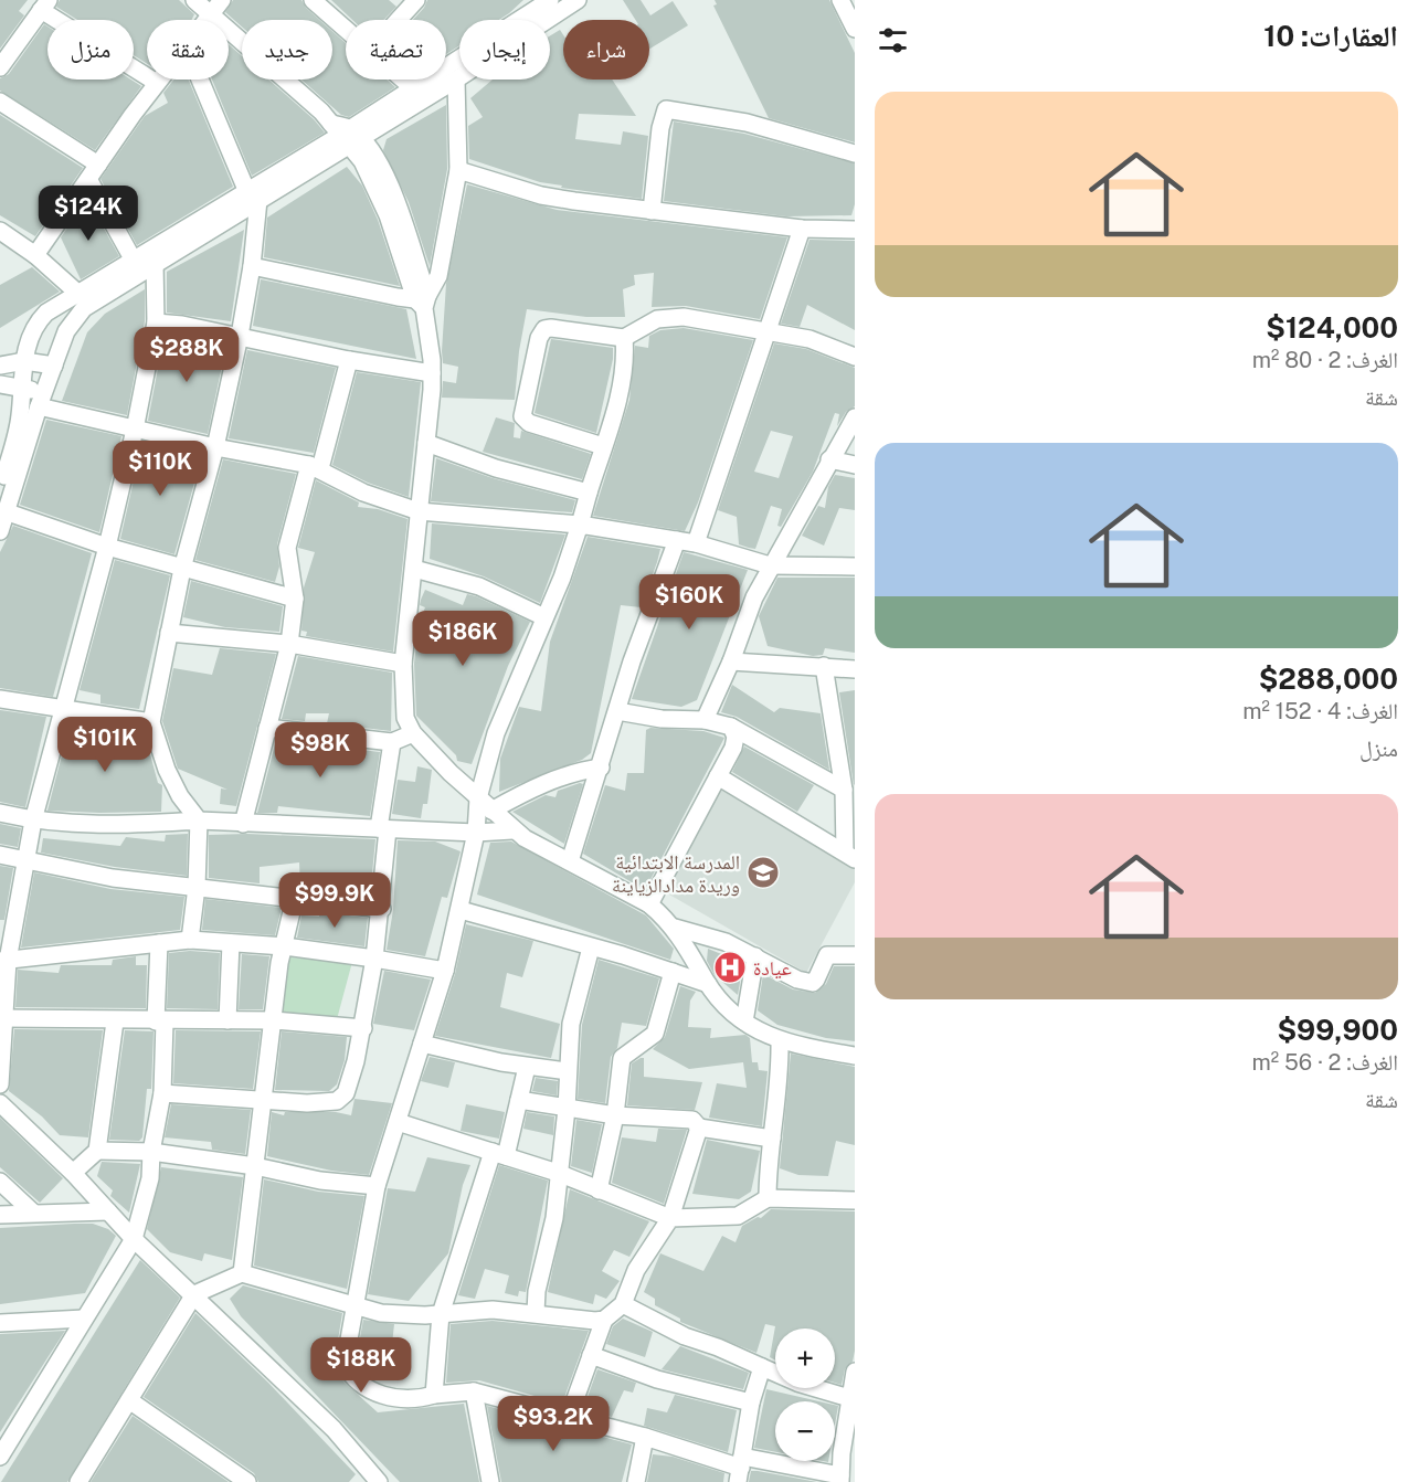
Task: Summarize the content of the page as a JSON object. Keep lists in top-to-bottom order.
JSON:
{
  "places": {
    "school or university": ["المدرسة الابتدائية وريدة مدادالزياينة"],
    "hospital": ["عيادة"]
  },
  "page": {
    "heading": "العقارات: 10",
    "chip": [
      "شراء",
      "إيجار",
      "تصفية",
      "جديد",
      "شقة",
      "منزل"
    ],
    "list": [
      {
        "name": "$124,000",
        "note": "الغرف: 2 · 80 m² · شقة"
      },
      {
        "name": "$288,000",
        "note": "الغرف: 4 · 152 m² · منزل"
      },
      {
        "name": "$99,900",
        "note": "الغرف: 2 · 56 m² · شقة"
      }
    ],
    "price": [
      "$124K",
      "$288K",
      "$110K",
      "$160K",
      "$186K",
      "$101K",
      "$98K",
      "$99.9K",
      "$188K",
      "$93.2K"
    ],
    "map_buttons": ["+", "−"]
  }
}
